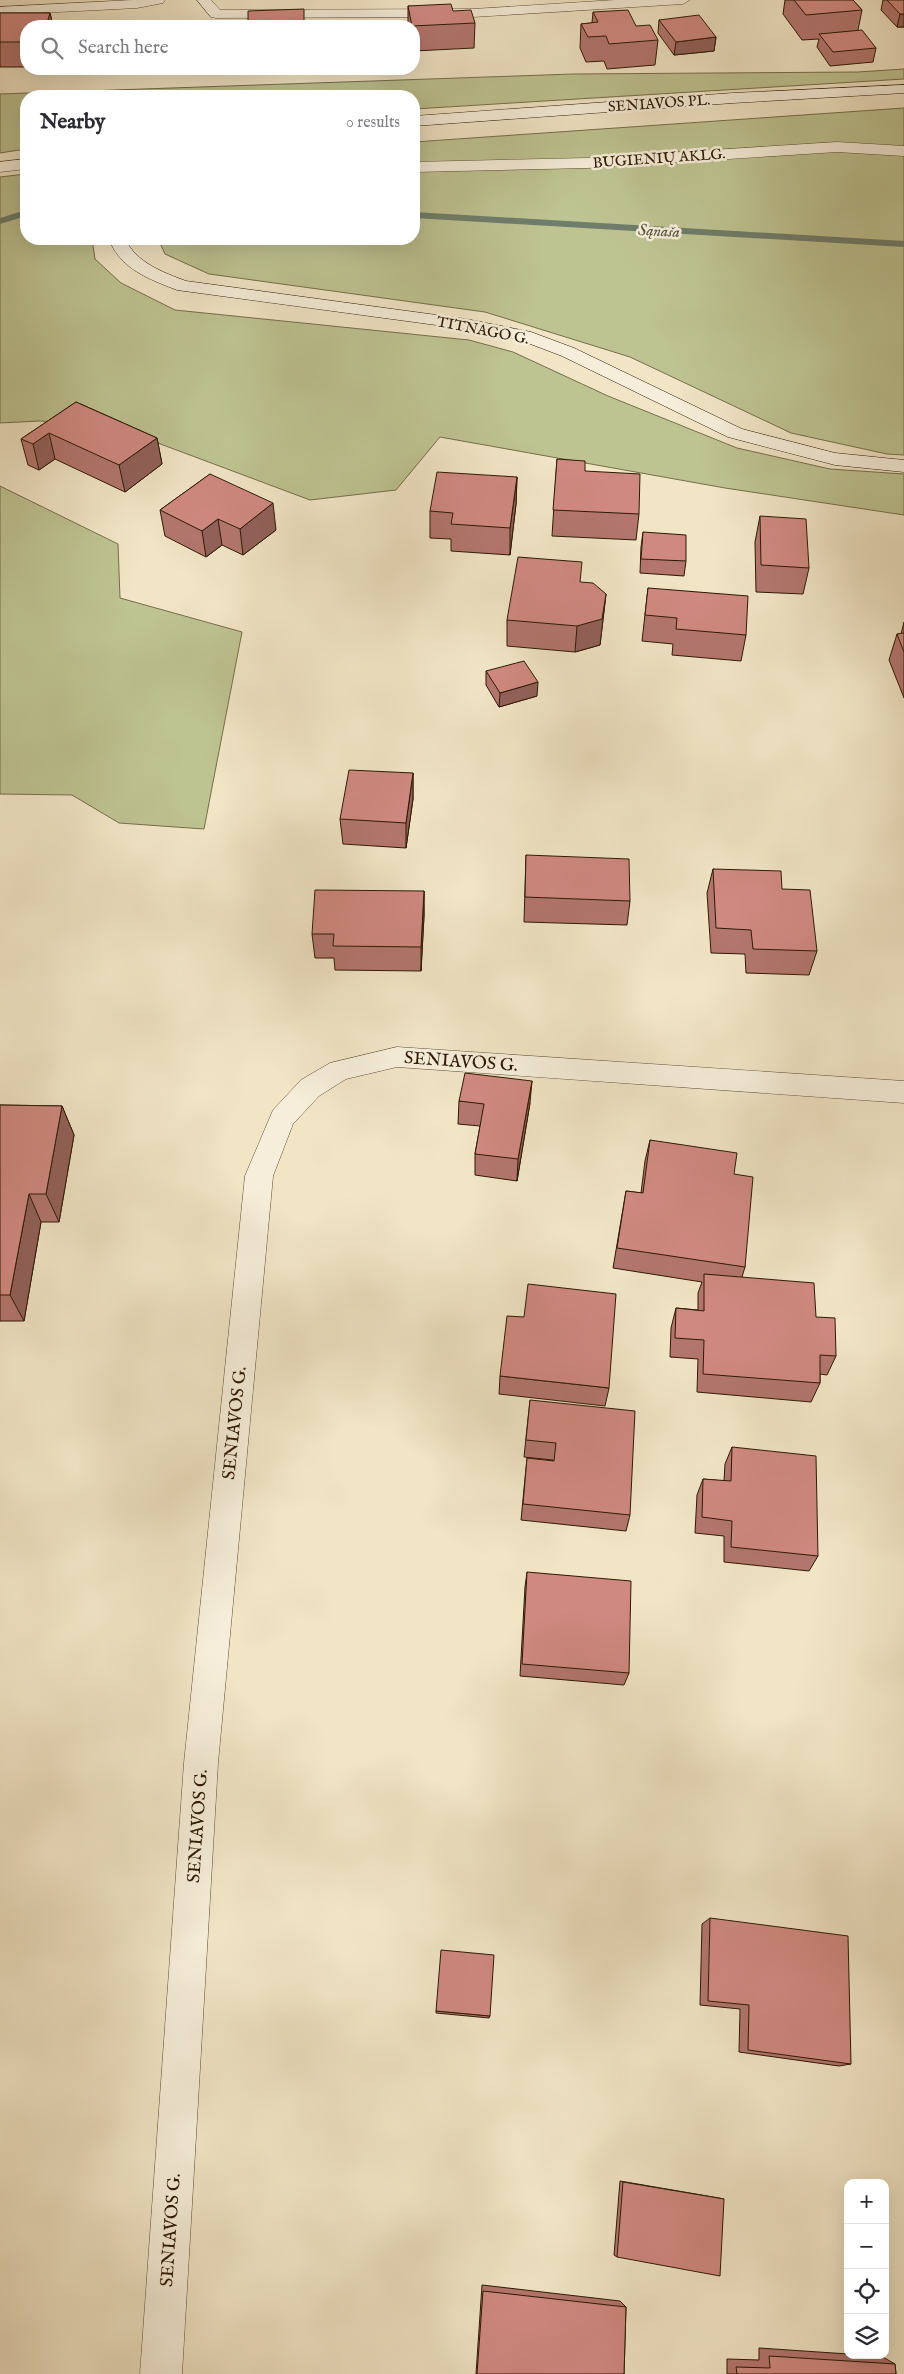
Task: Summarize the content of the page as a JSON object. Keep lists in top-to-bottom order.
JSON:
{
  "streets": {
    "street": [
      "SENIAVOS PL.",
      "BUGIENIŲ AKLG.",
      "TITNAGO G.",
      "SENIAVOS G."
    ]
  },
  "water": ["Sąnaša"],
  "page": {
    "search": "Search here",
    "heading": ["Nearby", "0 results"],
    "map_buttons": ["+", "−"]
  }
}
